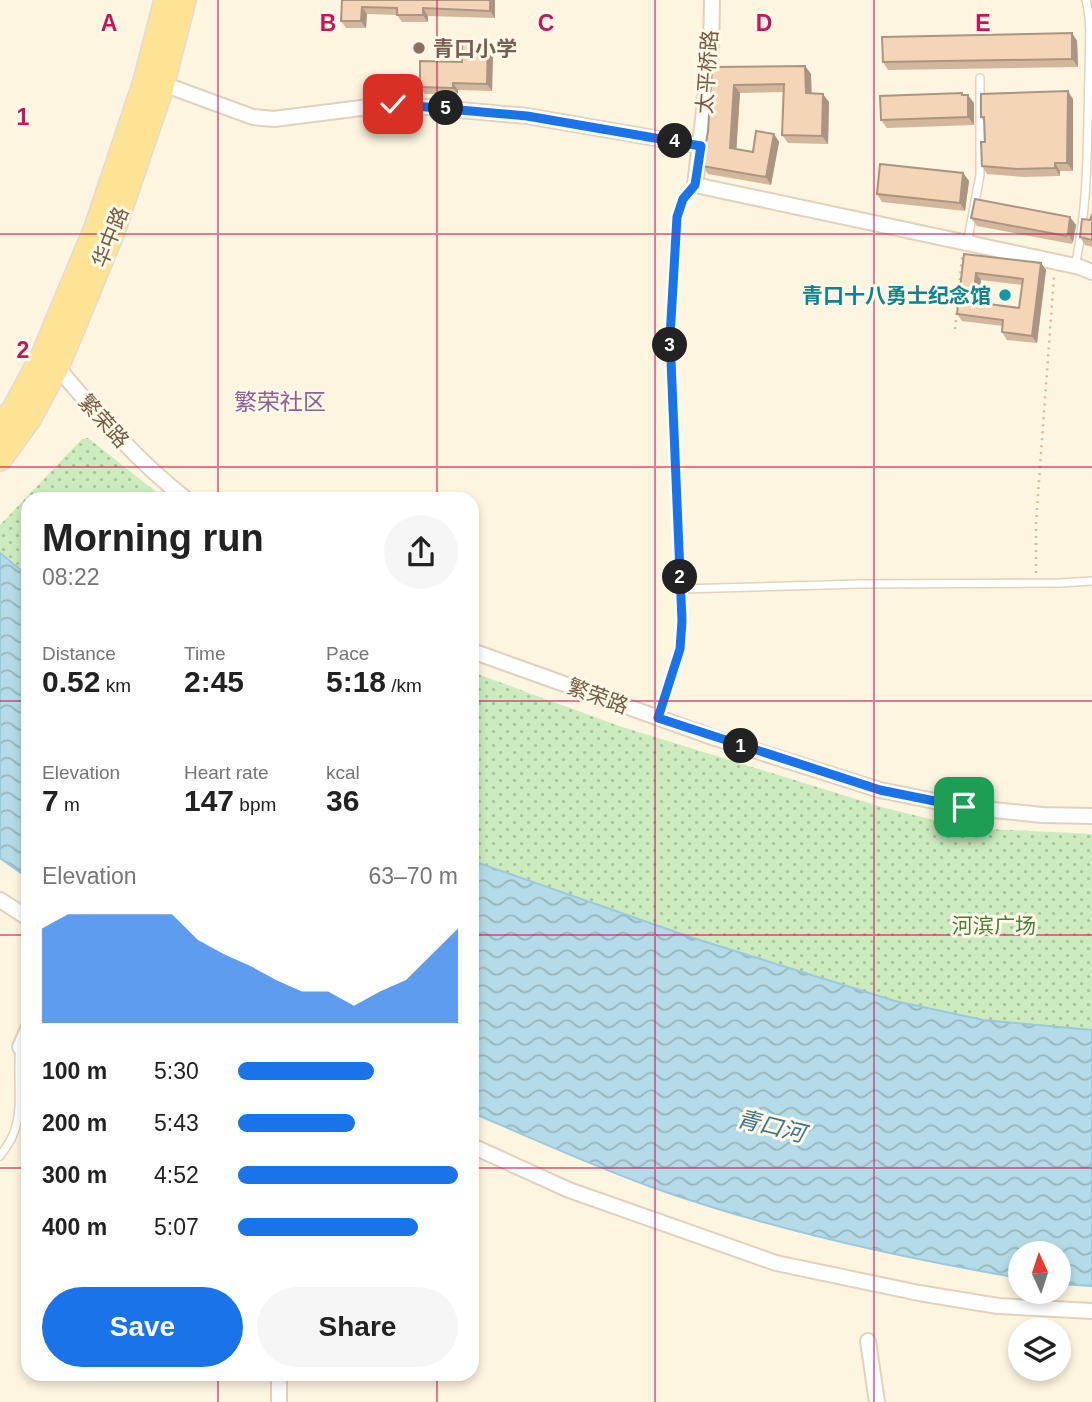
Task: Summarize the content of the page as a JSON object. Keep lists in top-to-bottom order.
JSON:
{
  "streets": {
    "main road": ["华中路"],
    "street": ["太平桥路", "繁荣路"]
  },
  "crossings": [
    ["华中路", "繁荣路"]
  ],
  "districts": ["繁荣社区"],
  "water": ["青口河"],
  "parks": ["河滨广场"],
  "places": ["青口小学", "青口十八勇士纪念馆"],
  "north": "top",
  "page": {
    "pins": [
      "5",
      "4",
      "3",
      "2",
      "1"
    ],
    "heading": ["Morning run", "08:22"],
    "stats": [
      ["Distance", "0.52 km"],
      ["Time", "2:45"],
      ["Pace", "5:18 /km"],
      ["Elevation", "7 m"],
      ["Heart rate", "147 bpm"],
      ["kcal", "36"]
    ],
    "chart": ["Elevation", "63–70 m"],
    "list": [
      {
        "name": "100 m",
        "note": "5:30"
      },
      {
        "name": "200 m",
        "note": "5:43"
      },
      {
        "name": "300 m",
        "note": "4:52"
      },
      {
        "name": "400 m",
        "note": "5:07"
      }
    ],
    "buttons": ["Save", "Share"]
  },
  "grid": {
    "columns": [
      "A",
      "B",
      "C",
      "D",
      "E"
    ],
    "rows": ["1", "2"]
  }
}
